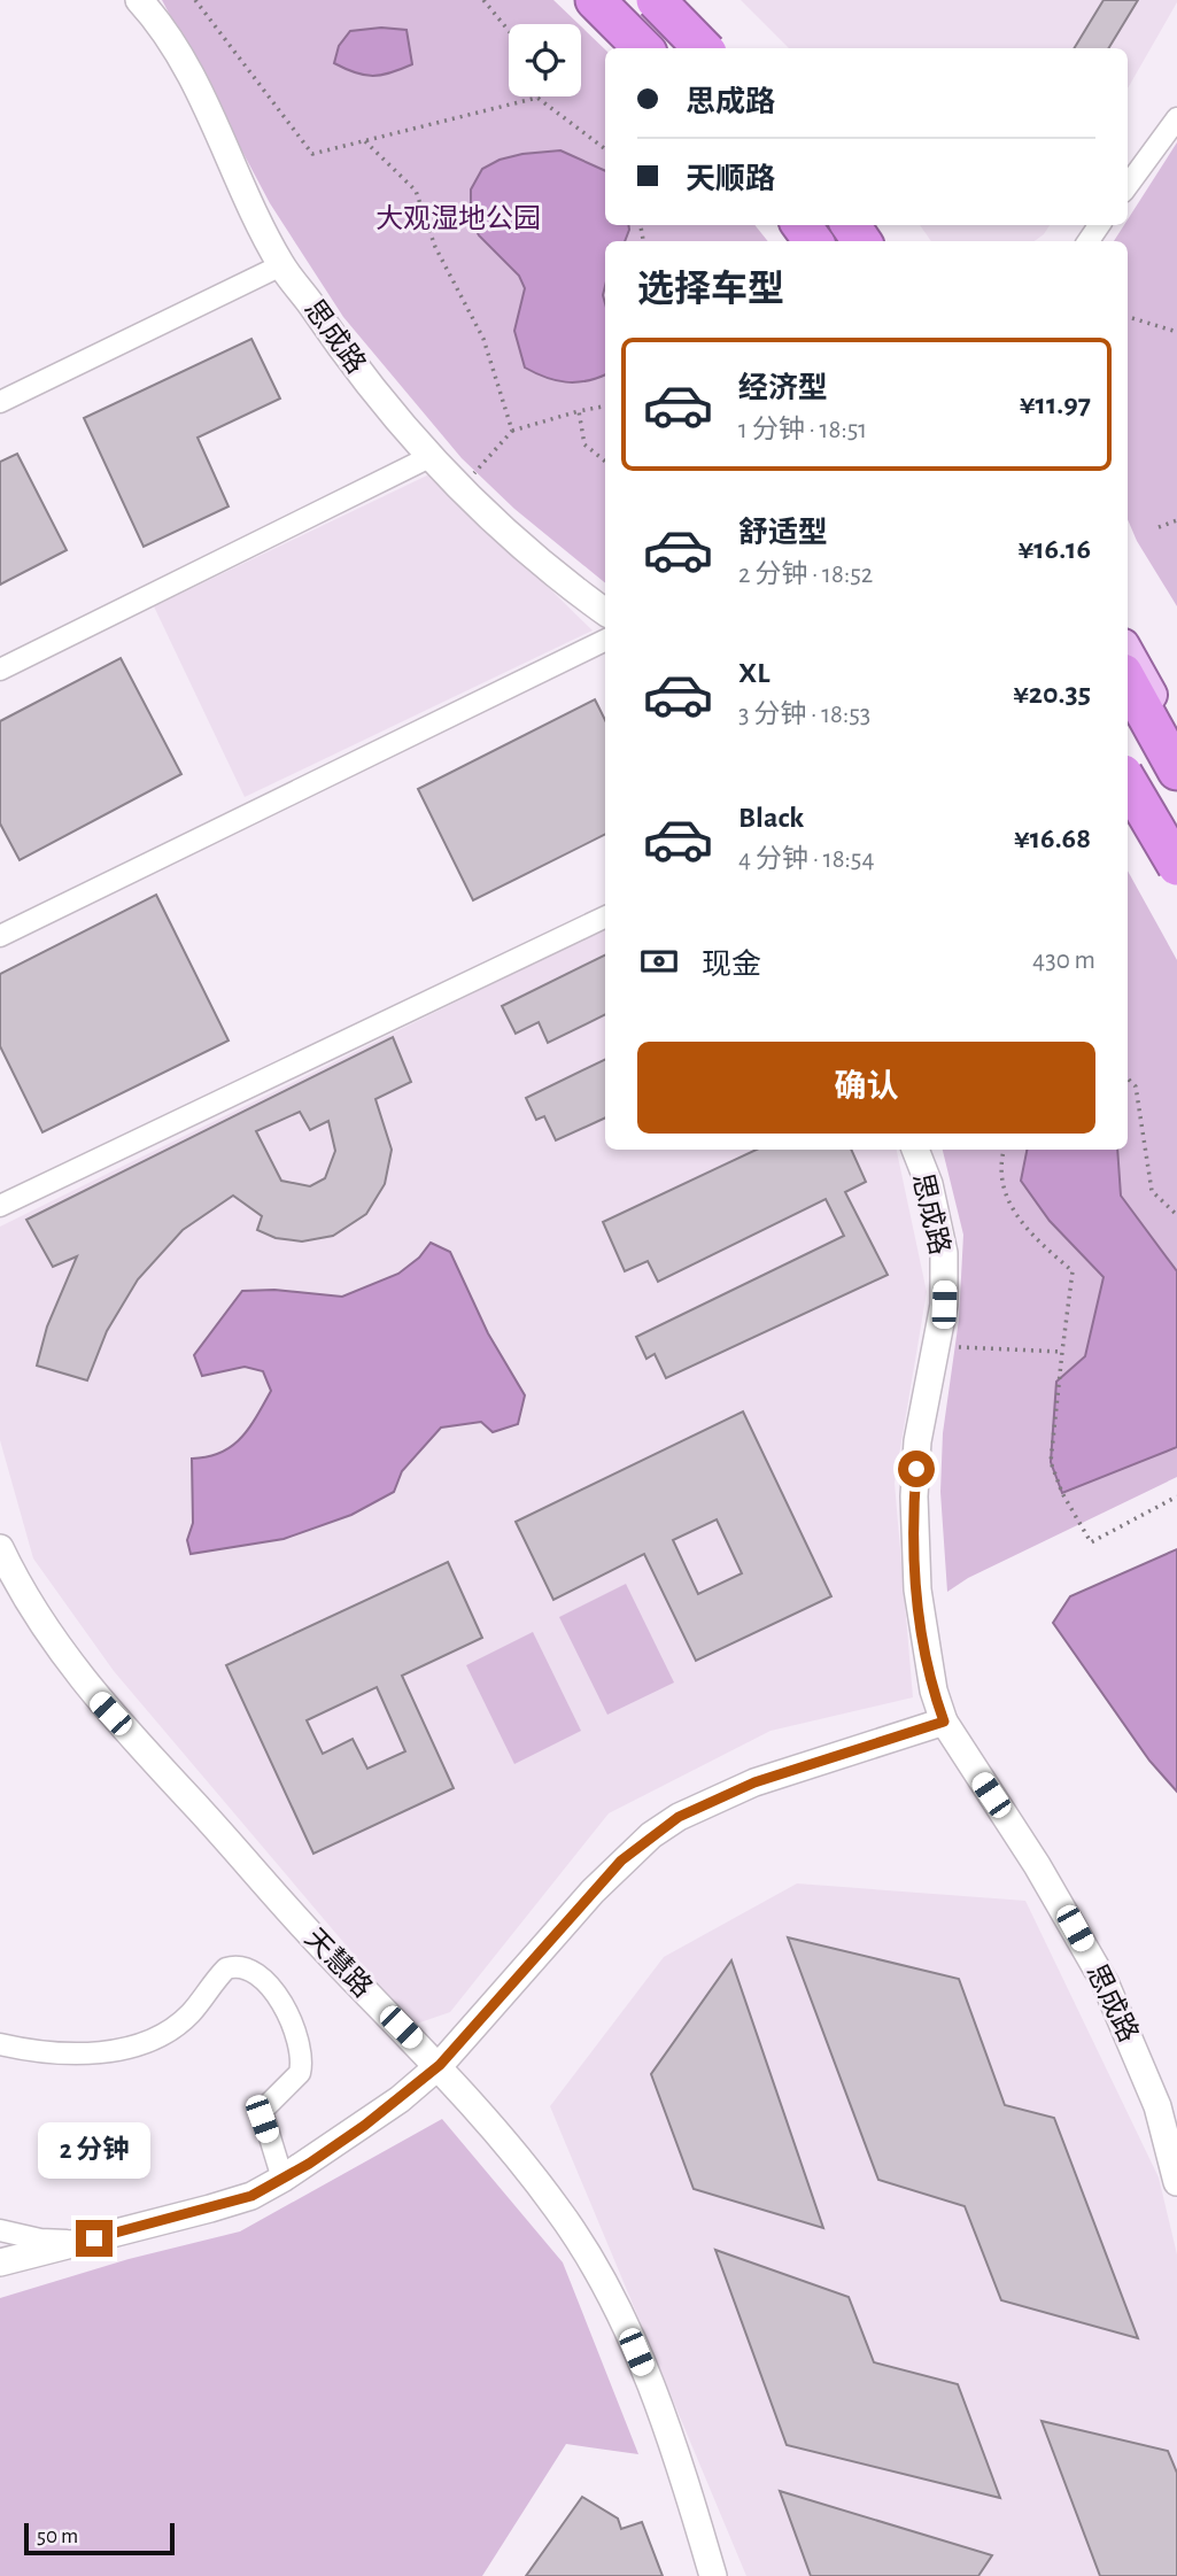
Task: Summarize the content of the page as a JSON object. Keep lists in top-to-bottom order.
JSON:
{
  "streets": {
    "street": ["思成路", "天慧路"]
  },
  "parks": ["大观湿地公园"],
  "scale_bar": "50 m",
  "page": {
    "banner": ["思成路", "天顺路"],
    "heading": "选择车型",
    "list": [
      {
        "name": "经济型",
        "note": "1 分钟 · 18:51",
        "value": "¥11.97"
      },
      {
        "name": "舒适型",
        "note": "2 分钟 · 18:52",
        "value": "¥16.16"
      },
      {
        "name": "XL",
        "note": "3 分钟 · 18:53",
        "value": "¥20.35"
      },
      {
        "name": "Black",
        "note": "4 分钟 · 18:54",
        "value": "¥16.68"
      }
    ],
    "pay": ["现金", "430 m"],
    "buttons": "确认",
    "bubble": "2 分钟",
    "scale": "50 m"
  }
}
